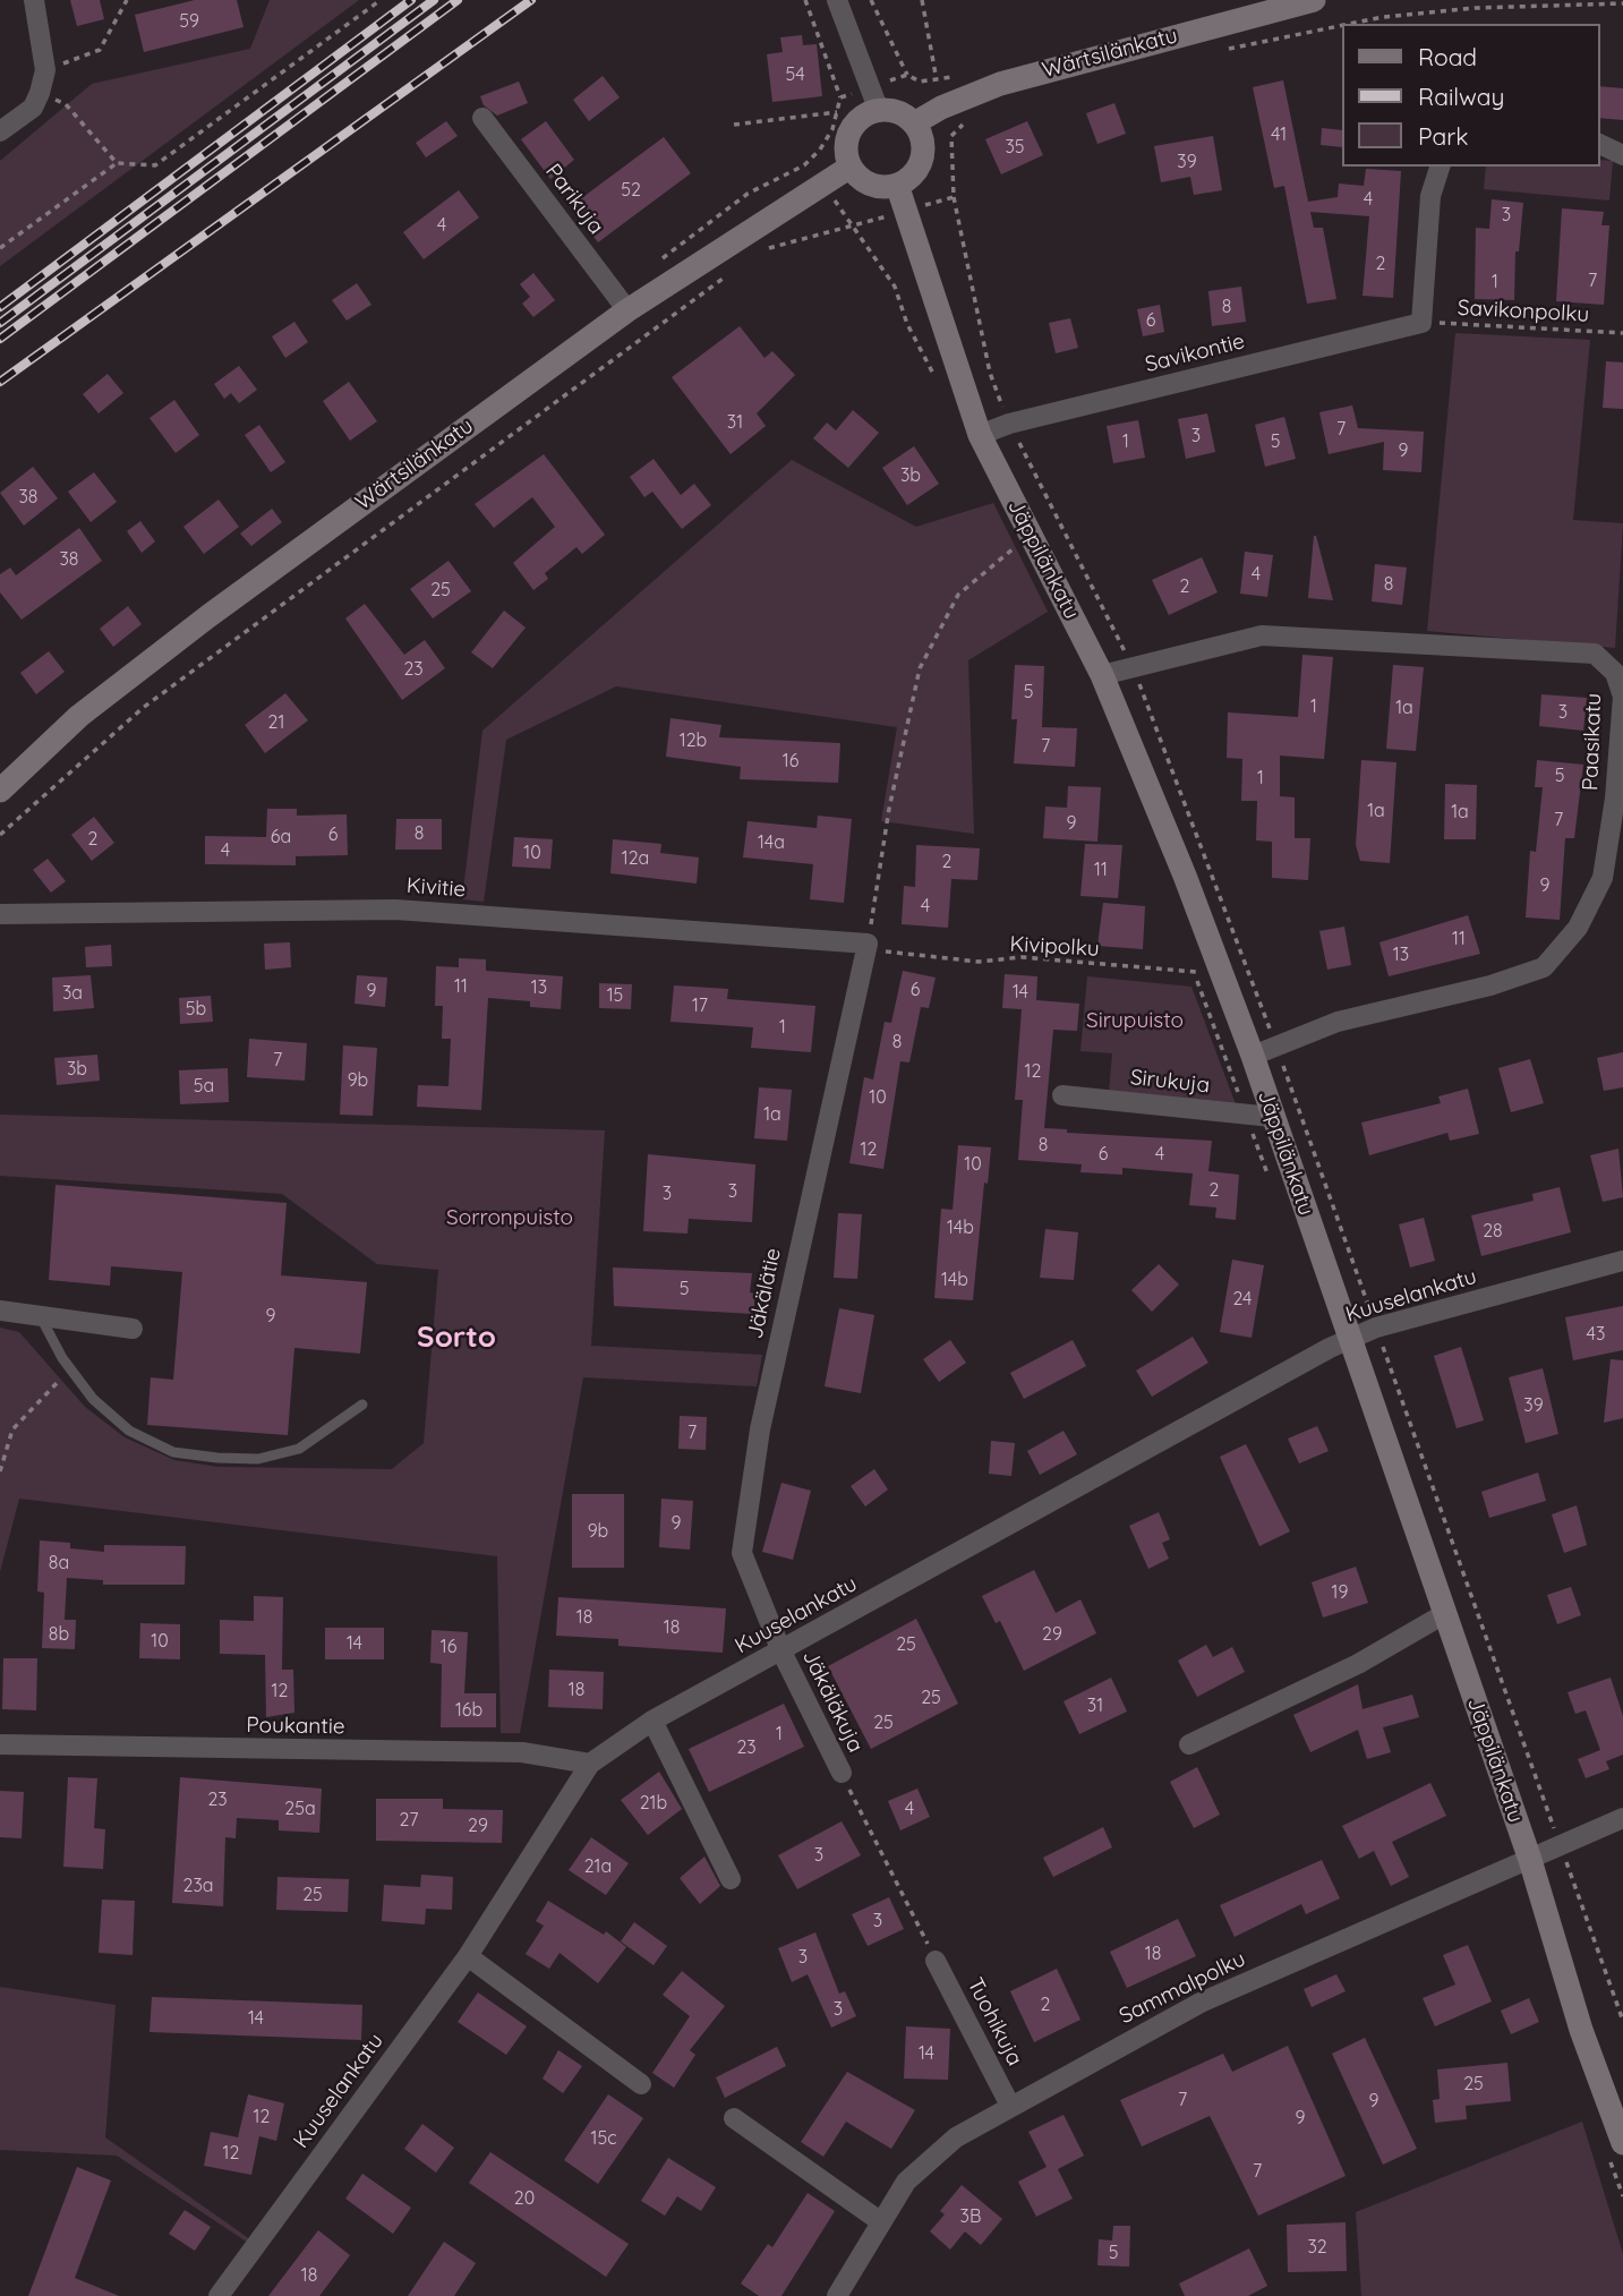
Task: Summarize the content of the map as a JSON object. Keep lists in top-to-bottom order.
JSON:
{
  "streets": {
    "street": [
      "Wärtsilänkatu",
      "Parikuja",
      "Savikontie",
      "Jäppilänkatu",
      "Paasikatu",
      "Kivitie",
      "Sirukuja",
      "Jäkälätie",
      "Kuuselankatu",
      "Jäkäläkuja",
      "Poukantie",
      "Sammalpolku",
      "Tuohikuja"
    ],
    "path": ["Savikonpolku", "Kivipolku"]
  },
  "crossings": [
    ["Wärtsilänkatu", "Parikuja"],
    ["Wärtsilänkatu", "Jäppilänkatu"],
    ["Savikonpolku", "Savikontie"],
    ["Savikontie", "Jäppilänkatu"],
    ["Jäppilänkatu", "Paasikatu"],
    ["Jäppilänkatu", "Sirukuja"],
    ["Jäppilänkatu", "Kuuselankatu"],
    ["Jäppilänkatu", "Sammalpolku"],
    ["Kivitie", "Kivipolku"],
    ["Kivitie", "Jäkälätie"],
    ["Kivipolku", "Jäkälätie"],
    ["Jäkälätie", "Kuuselankatu"],
    ["Jäkälätie", "Jäkäläkuja"],
    ["Kuuselankatu", "Jäkäläkuja"],
    ["Kuuselankatu", "Poukantie"],
    ["Sammalpolku", "Tuohikuja"]
  ],
  "districts": ["Sorto"],
  "parks": ["Sirupuisto", "Sorronpuisto"],
  "house_numbers": [
    "59",
    "54",
    "41",
    "35",
    "39",
    "52",
    "4",
    "3",
    "4",
    "2",
    "7",
    "1",
    "8",
    "6",
    "31",
    "7",
    "3",
    "1",
    "5",
    "9",
    "3b",
    "38",
    "38",
    "4",
    "8",
    "2",
    "25",
    "23",
    "5",
    "1",
    "1a",
    "3",
    "21",
    "12b",
    "7",
    "16",
    "5",
    "1",
    "1a",
    "1a",
    "7",
    "9",
    "8",
    "6",
    "6a",
    "2",
    "14a",
    "4",
    "10",
    "12a",
    "2",
    "11",
    "9",
    "4",
    "11",
    "13",
    "11",
    "13",
    "6",
    "9",
    "14",
    "3a",
    "15",
    "17",
    "5b",
    "1",
    "8",
    "7",
    "3b",
    "12",
    "9b",
    "5a",
    "10",
    "1a",
    "8",
    "12",
    "6",
    "4",
    "10",
    "2",
    "3",
    "3",
    "14b",
    "28",
    "14b",
    "5",
    "24",
    "9",
    "43",
    "39",
    "7",
    "9",
    "9b",
    "8a",
    "19",
    "18",
    "18",
    "8b",
    "29",
    "10",
    "14",
    "25",
    "16",
    "18",
    "12",
    "25",
    "31",
    "16b",
    "25",
    "1",
    "23",
    "23",
    "21b",
    "25a",
    "4",
    "27",
    "29",
    "3",
    "21a",
    "23a",
    "25",
    "3",
    "18",
    "3",
    "2",
    "3",
    "14",
    "14",
    "25",
    "7",
    "9",
    "12",
    "9",
    "15c",
    "12",
    "7",
    "20",
    "3B",
    "32",
    "5",
    "18"
  ],
  "legend": ["Road", "Railway", "Park"]
}
